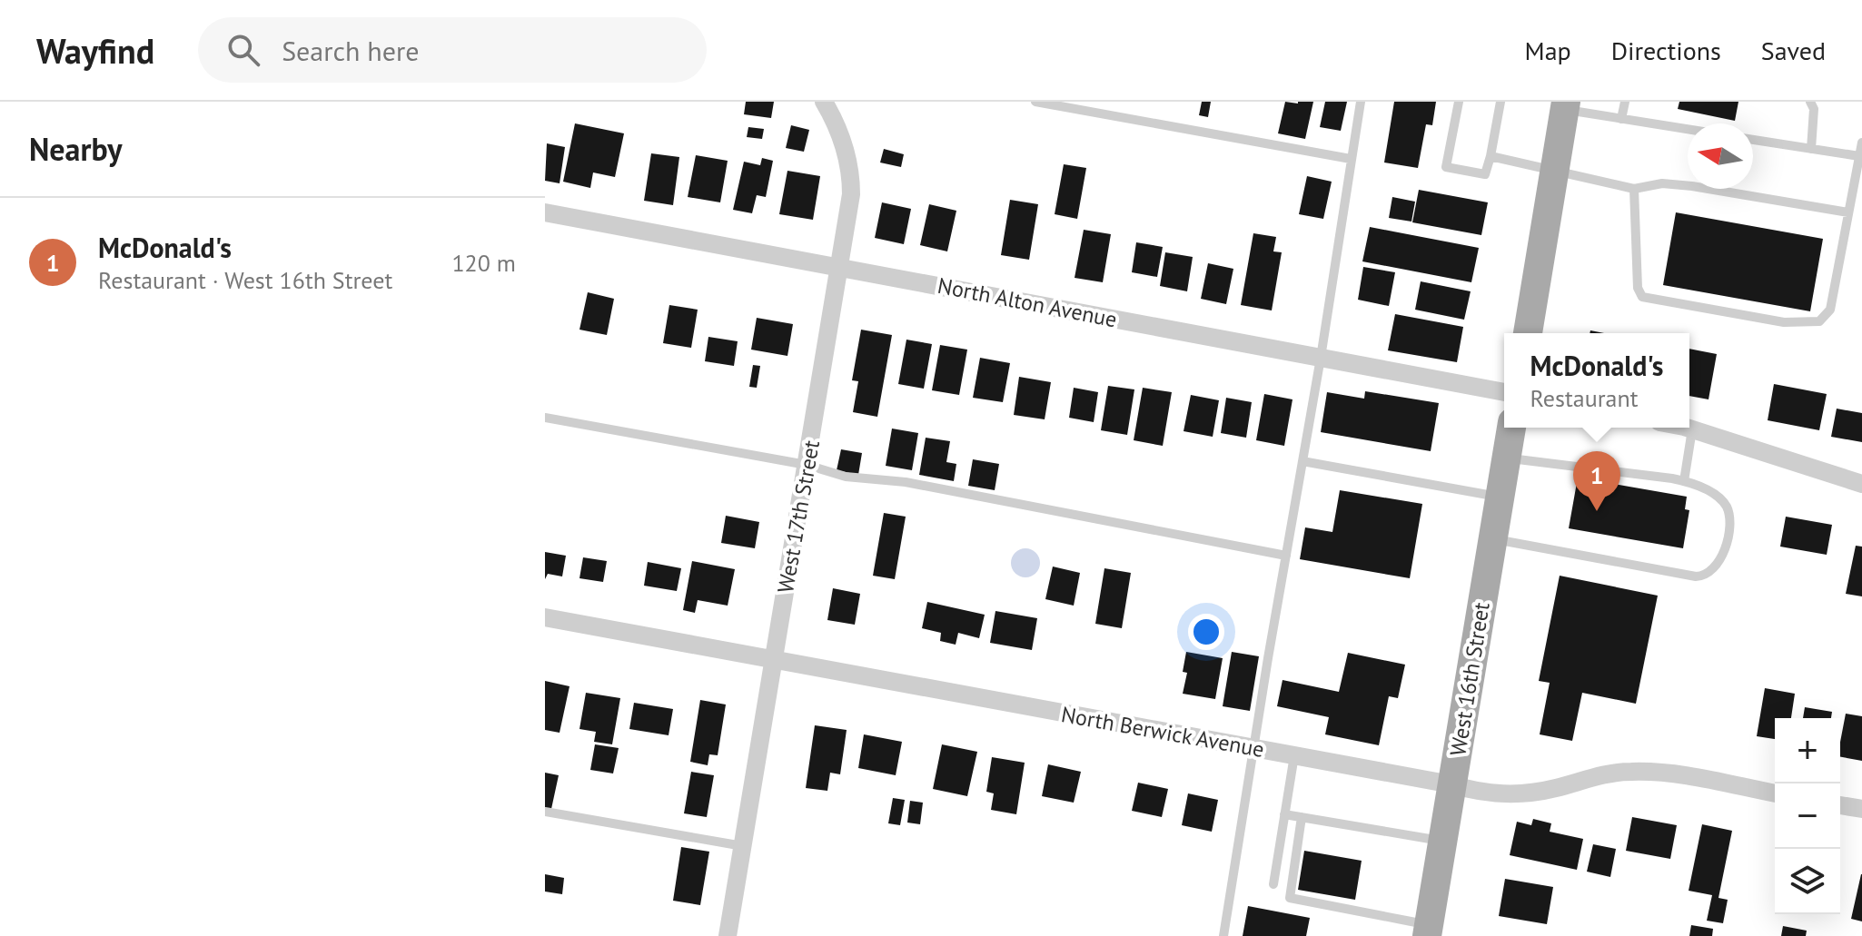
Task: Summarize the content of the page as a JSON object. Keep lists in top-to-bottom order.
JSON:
{
  "streets": {
    "main road": ["West 16th Street"],
    "street": ["North Alton Avenue", "West 17th Street", "North Berwick Avenue"]
  },
  "crossings": [
    ["North Alton Avenue", "West 17th Street"],
    ["West 17th Street", "North Berwick Avenue"],
    ["West 16th Street", "North Berwick Avenue"]
  ],
  "north": "left",
  "page": {
    "header": "Wayfind",
    "search": "Search here",
    "nav": ["Map", "Directions", "Saved"],
    "heading": "Nearby",
    "list": [
      {
        "mark": "1",
        "name": "McDonald's",
        "note": "Restaurant · West 16th Street",
        "value": "120 m"
      }
    ],
    "popup": ["McDonald's", "Restaurant"],
    "pins": "1",
    "map_buttons": ["+", "−"]
  }
}
